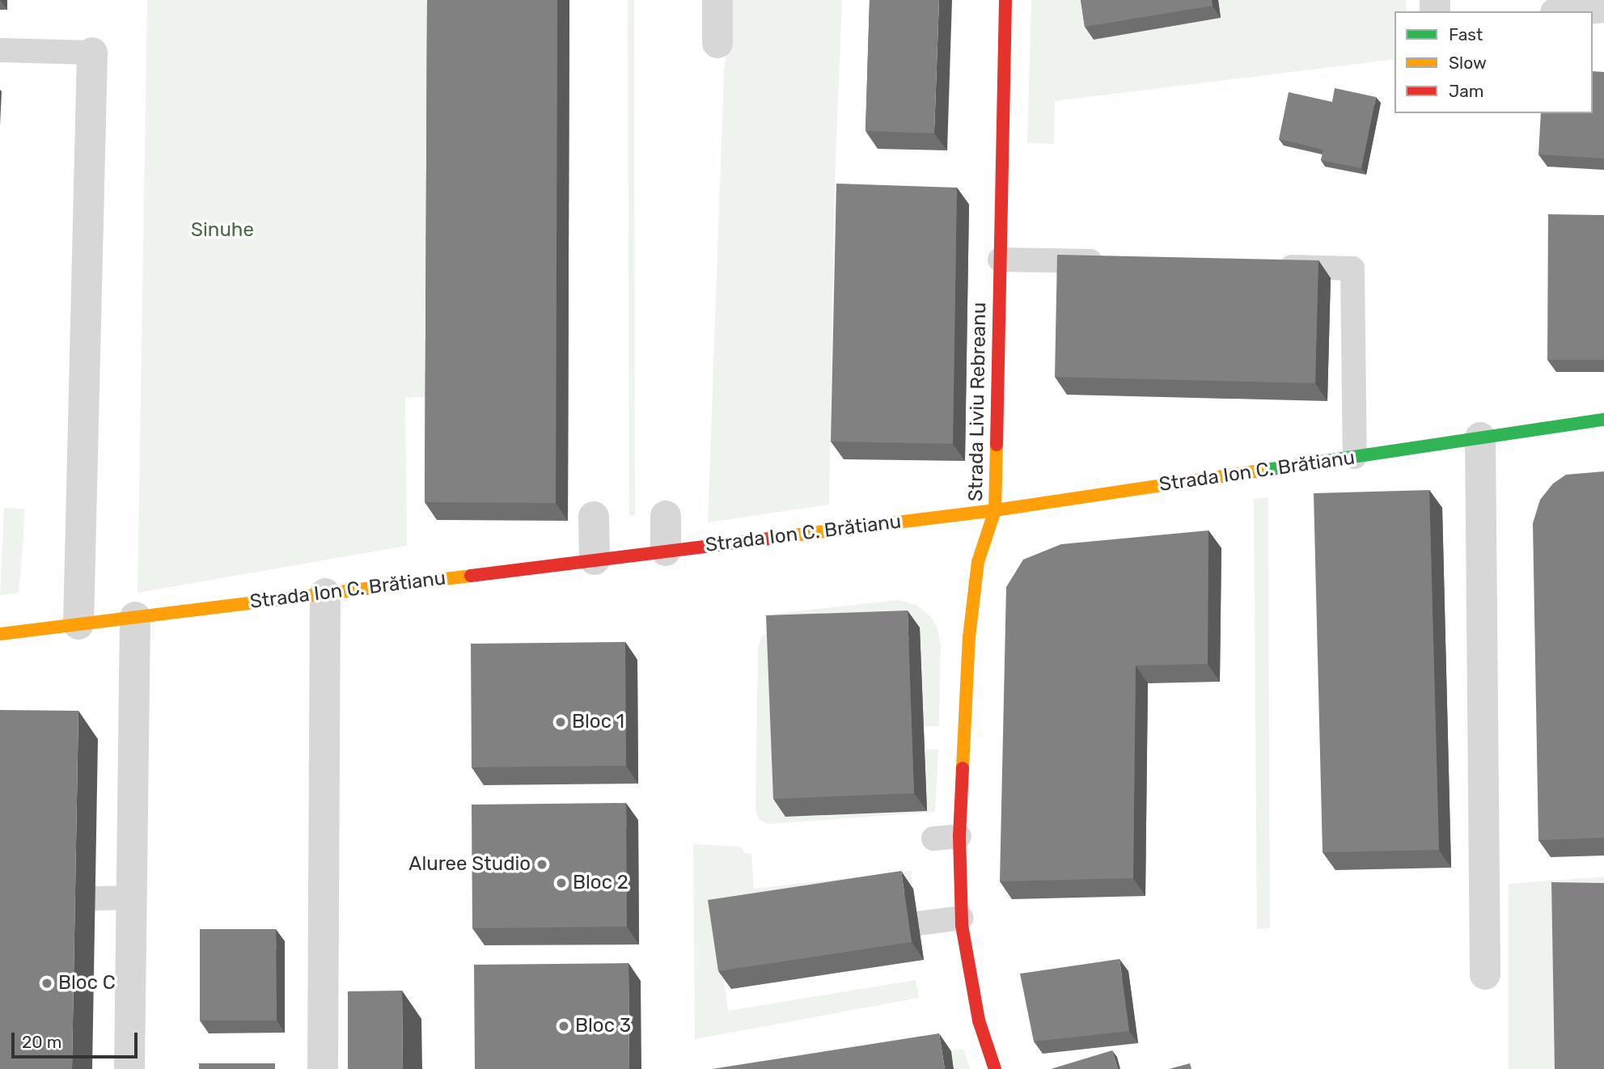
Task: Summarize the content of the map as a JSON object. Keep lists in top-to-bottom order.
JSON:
{
  "streets": {
    "street": ["Strada Liviu Rebreanu", "Strada Ion C. Brătianu"]
  },
  "crossings": [
    ["Strada Liviu Rebreanu", "Strada Ion C. Brătianu"]
  ],
  "parks": ["Sinuhe"],
  "places": [
    "Bloc 1",
    "Aluree Studio",
    "Bloc 2",
    "Bloc C",
    "Bloc 3"
  ],
  "legend": ["Fast", "Slow", "Jam"],
  "scale_bar": "20 m"
}
